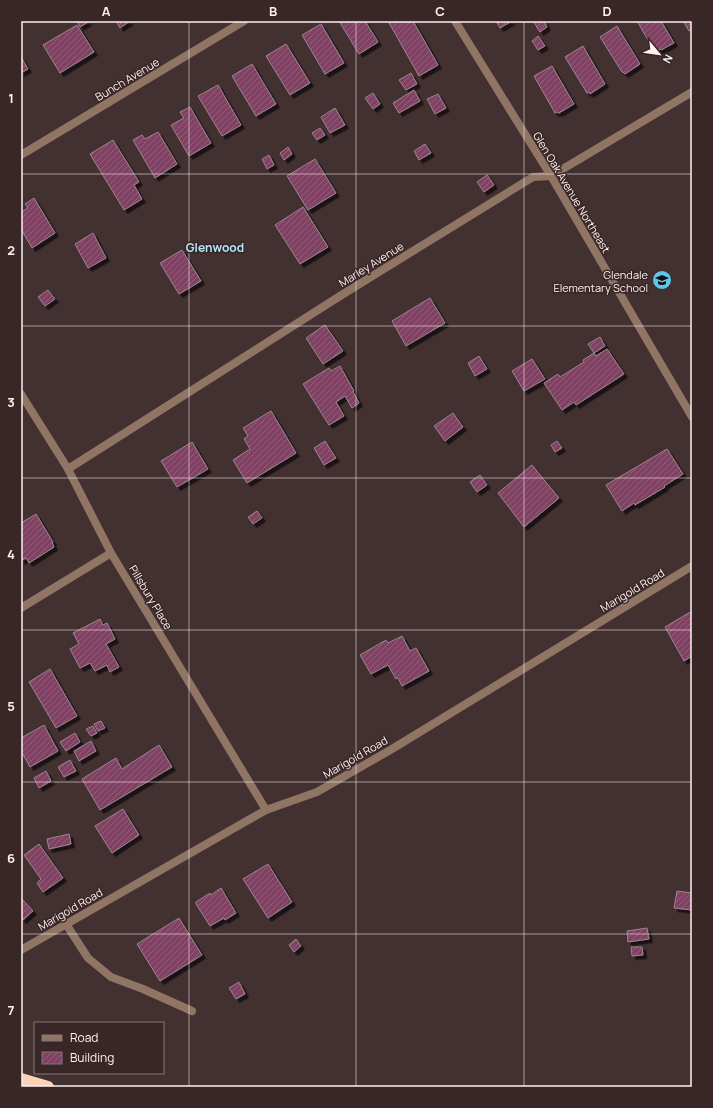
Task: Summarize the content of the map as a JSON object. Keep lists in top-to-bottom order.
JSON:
{
  "streets": {
    "street": [
      "Bunch Avenue",
      "Glen Oak Avenue Northeast",
      "Marley Avenue",
      "Marigold Road",
      "Pillsbury Place"
    ]
  },
  "crossings": [
    ["Glen Oak Avenue Northeast", "Marley Avenue"],
    ["Marley Avenue", "Pillsbury Place"],
    ["Marigold Road", "Pillsbury Place"]
  ],
  "districts": ["Glenwood"],
  "places": {
    "school or university": ["Glendale Elementary School"]
  },
  "legend": ["Road", "Building"],
  "north": "bottom right",
  "grid": {
    "columns": [
      "A",
      "B",
      "C",
      "D"
    ],
    "rows": [
      "1",
      "2",
      "3",
      "4",
      "5",
      "6",
      "7"
    ]
  }
}
